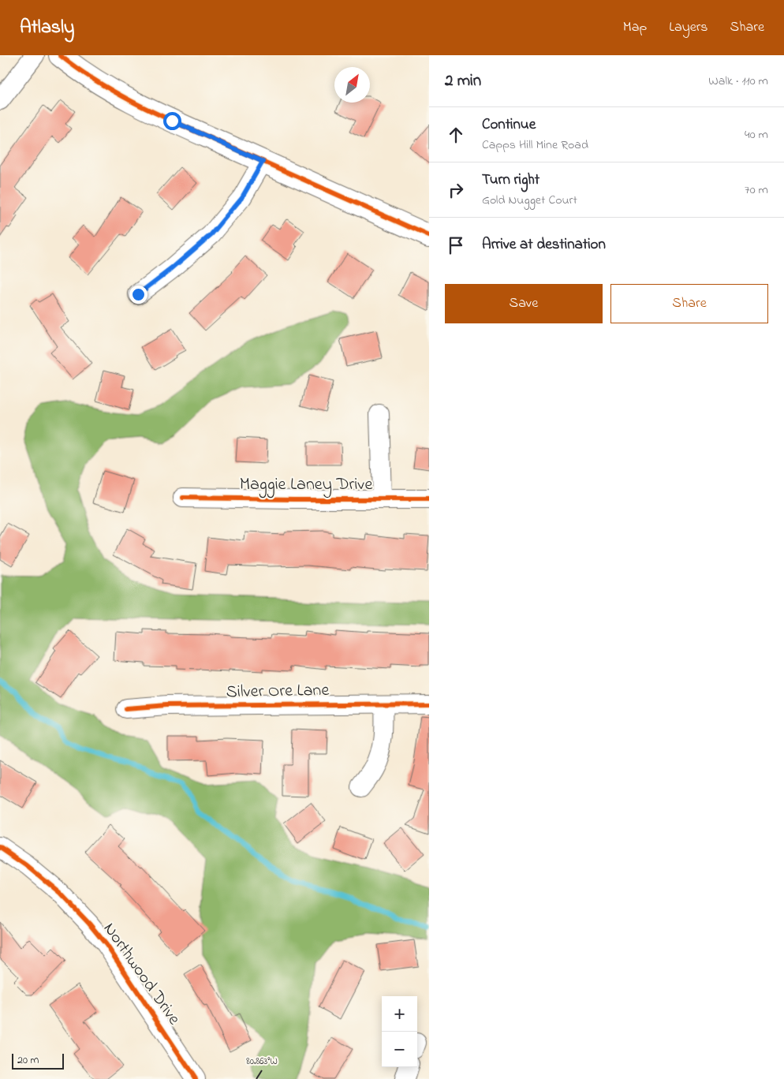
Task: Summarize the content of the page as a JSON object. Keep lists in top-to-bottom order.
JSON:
{
  "streets": {
    "street": ["Maggie Laney Drive", "Silver Ore Lane", "Northwood Drive"]
  },
  "scale_bar": "20 m",
  "north": "top right",
  "page": {
    "header": "Atlasly",
    "nav": ["Map", "Layers", "Share"],
    "heading": ["2 min", "Walk · 110 m"],
    "list": [
      ["Continue", "Capps Hill Mine Road", "40 m"],
      ["Turn right", "Gold Nugget Court", "70 m"],
      "Arrive at destination"
    ],
    "buttons": ["Save", "Share"],
    "map_buttons": ["+", "−"],
    "scale": "20 m"
  },
  "coordinates": ["80.863°W"]
}
